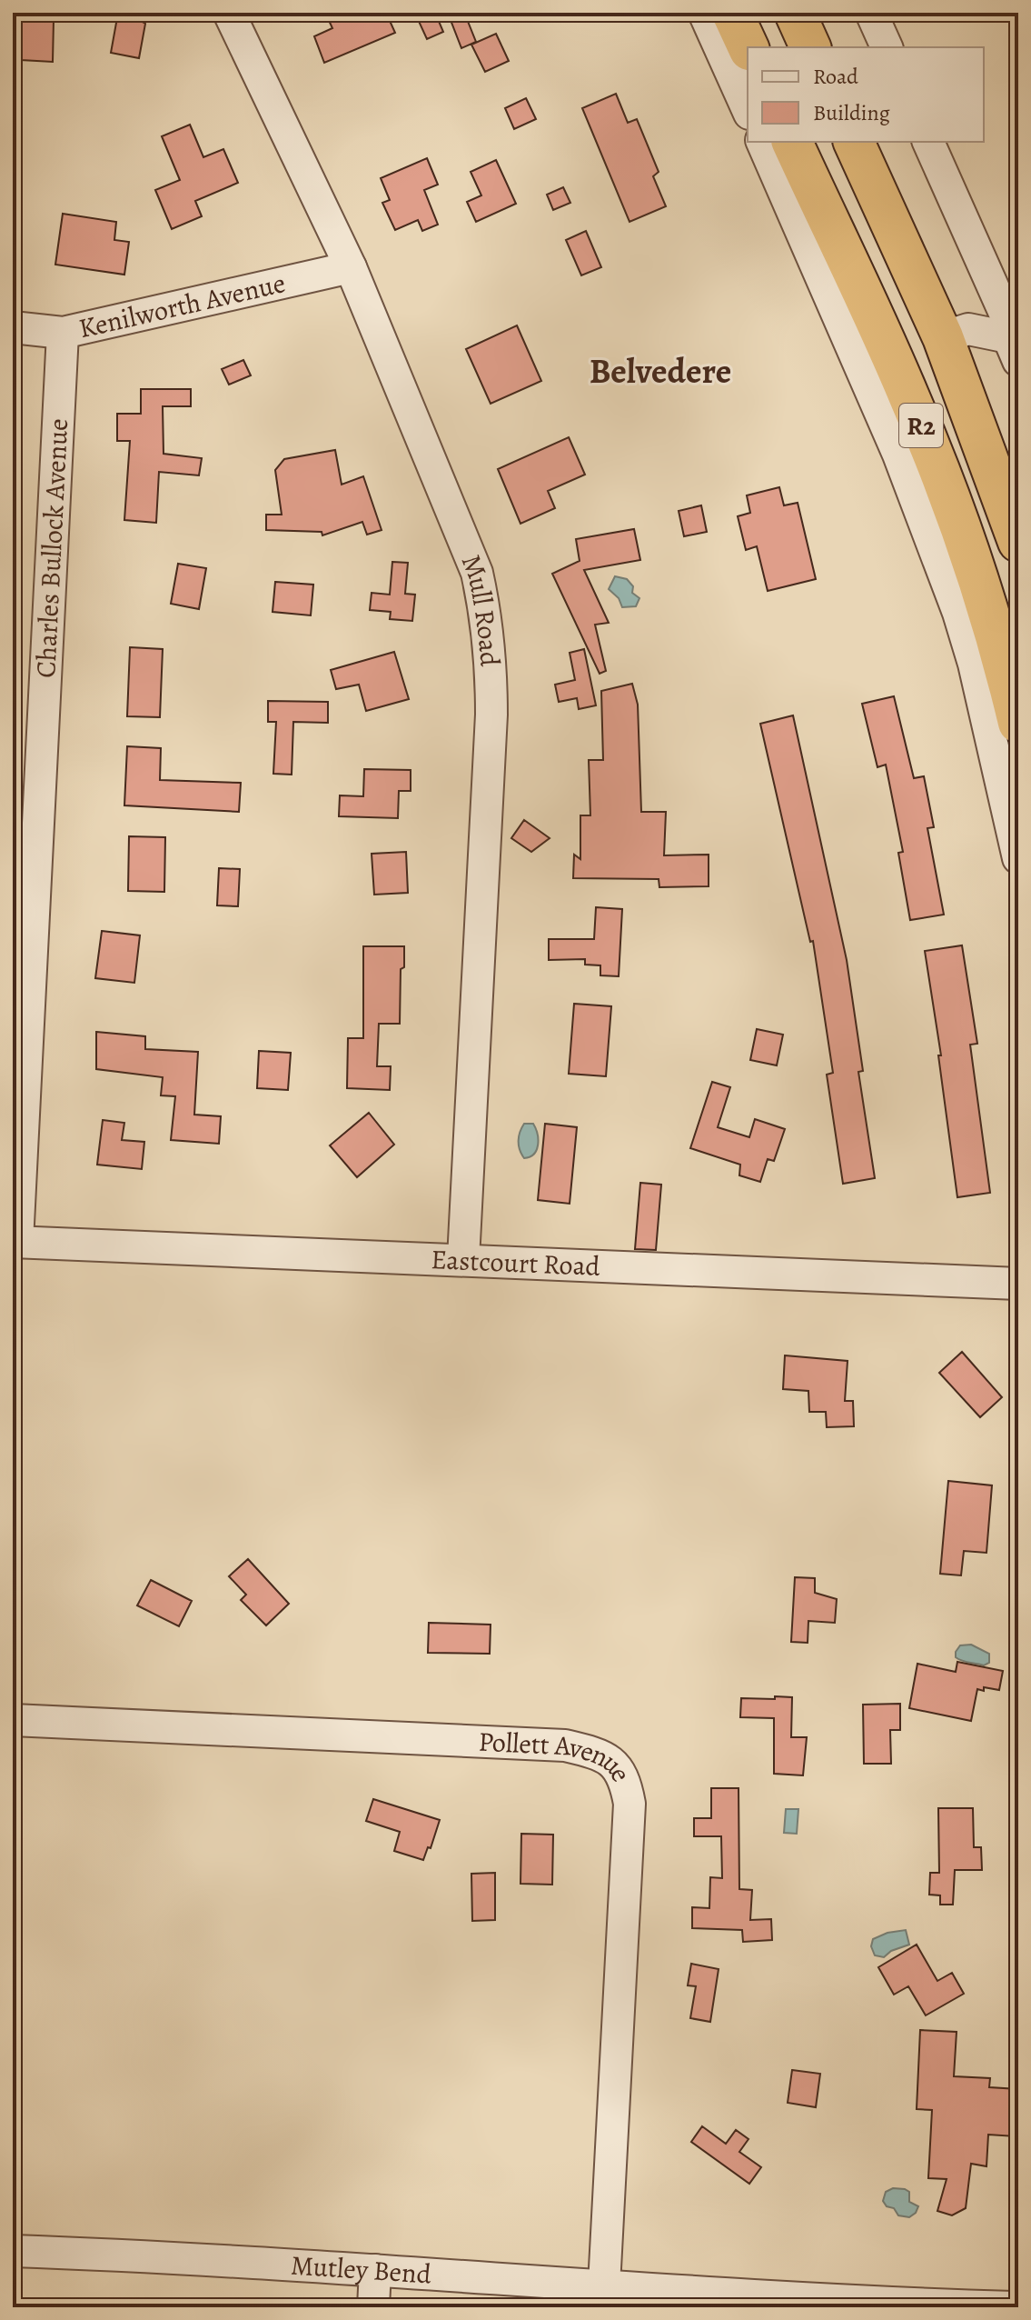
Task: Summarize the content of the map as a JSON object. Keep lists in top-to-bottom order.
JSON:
{
  "streets": {
    "highway": ["R2"],
    "street": [
      "Kenilworth Avenue",
      "Charles Bullock Avenue",
      "Mull Road",
      "Eastcourt Road",
      "Pollett Avenue",
      "Mutley Bend"
    ]
  },
  "crossings": [
    ["Kenilworth Avenue", "Charles Bullock Avenue"],
    ["Kenilworth Avenue", "Mull Road"],
    ["Charles Bullock Avenue", "Eastcourt Road"],
    ["Mull Road", "Eastcourt Road"],
    ["Pollett Avenue", "Mutley Bend"]
  ],
  "districts": ["Belvedere"],
  "legend": ["Road", "Building"]
}
